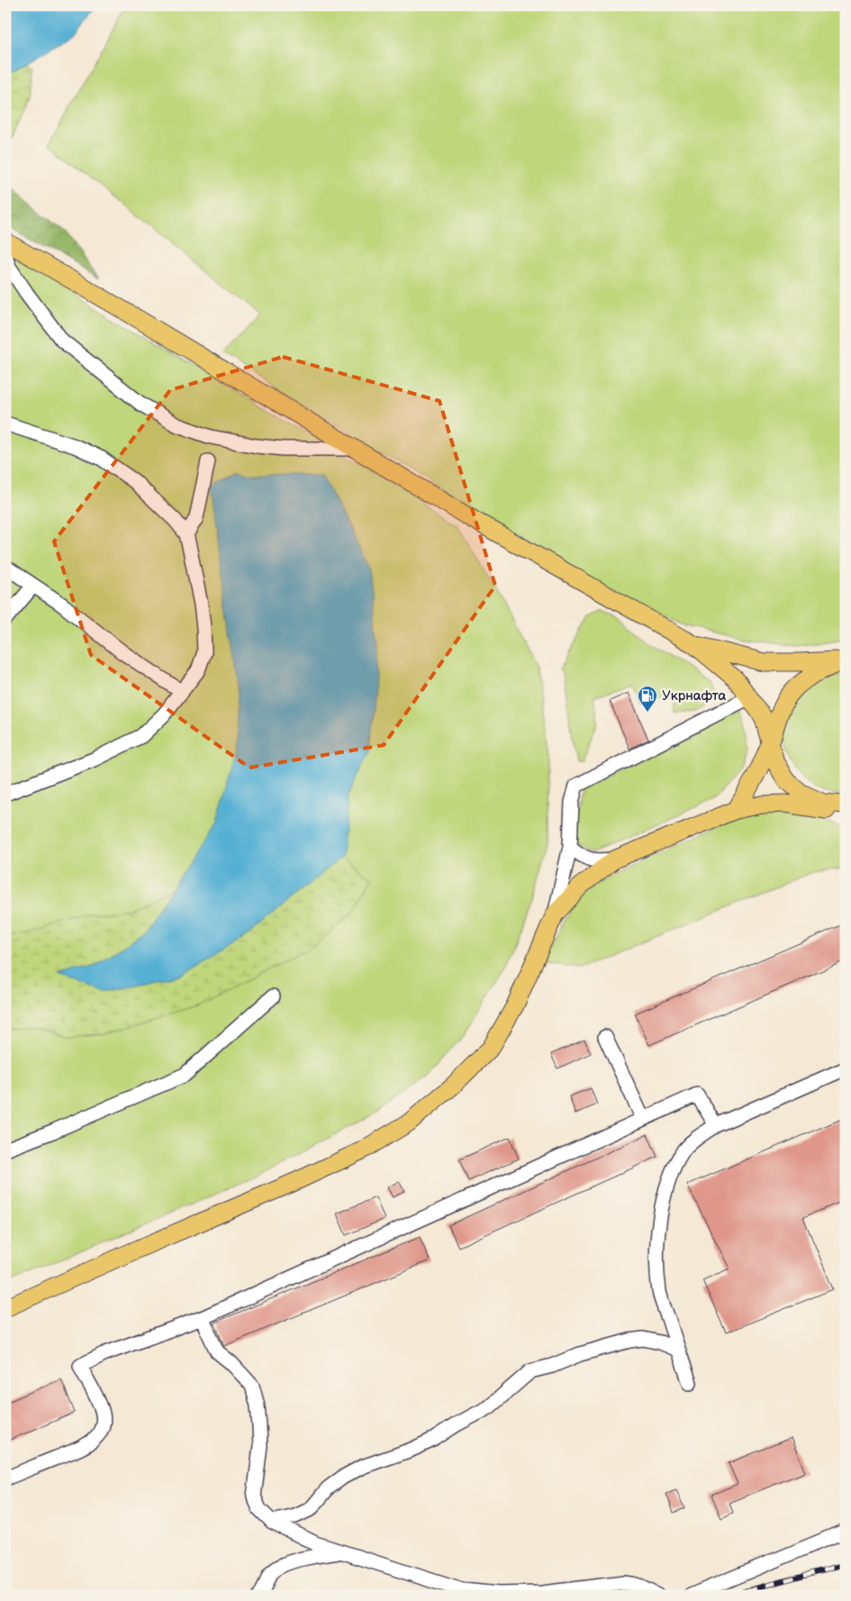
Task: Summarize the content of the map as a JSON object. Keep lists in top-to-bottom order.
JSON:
{
  "places": {
    "fuel station": ["Укрнафта"]
  }
}
